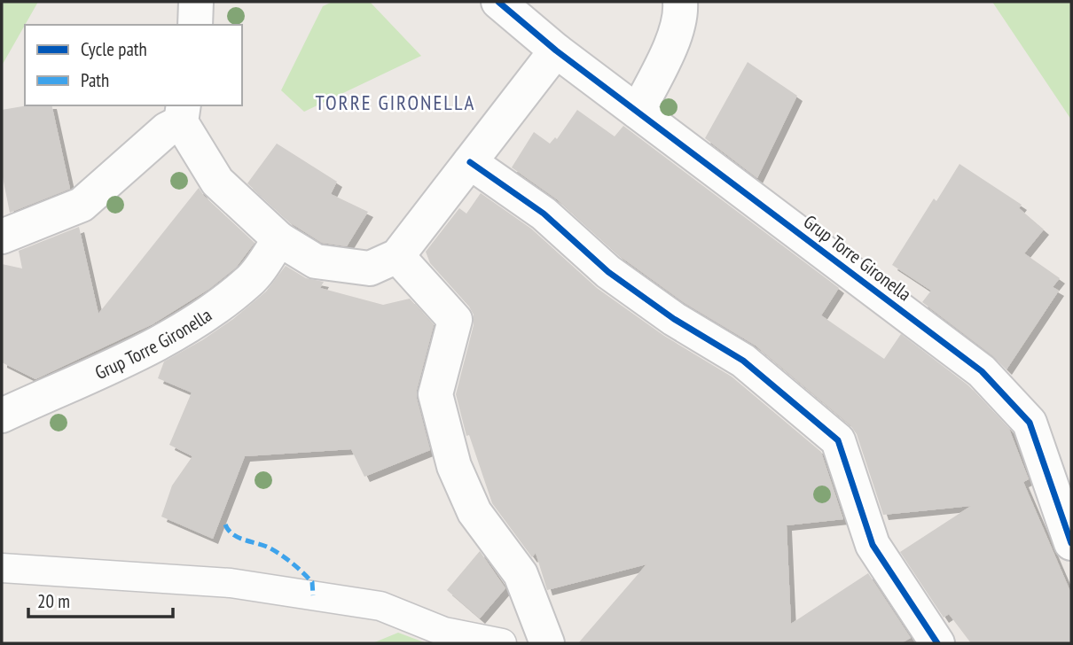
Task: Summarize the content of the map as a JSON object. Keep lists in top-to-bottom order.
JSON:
{
  "streets": {
    "street": ["Grup Torre Gironella"]
  },
  "districts": ["TORRE GIRONELLA"],
  "legend": ["Cycle path", "Path"],
  "scale_bar": "20 m"
}
